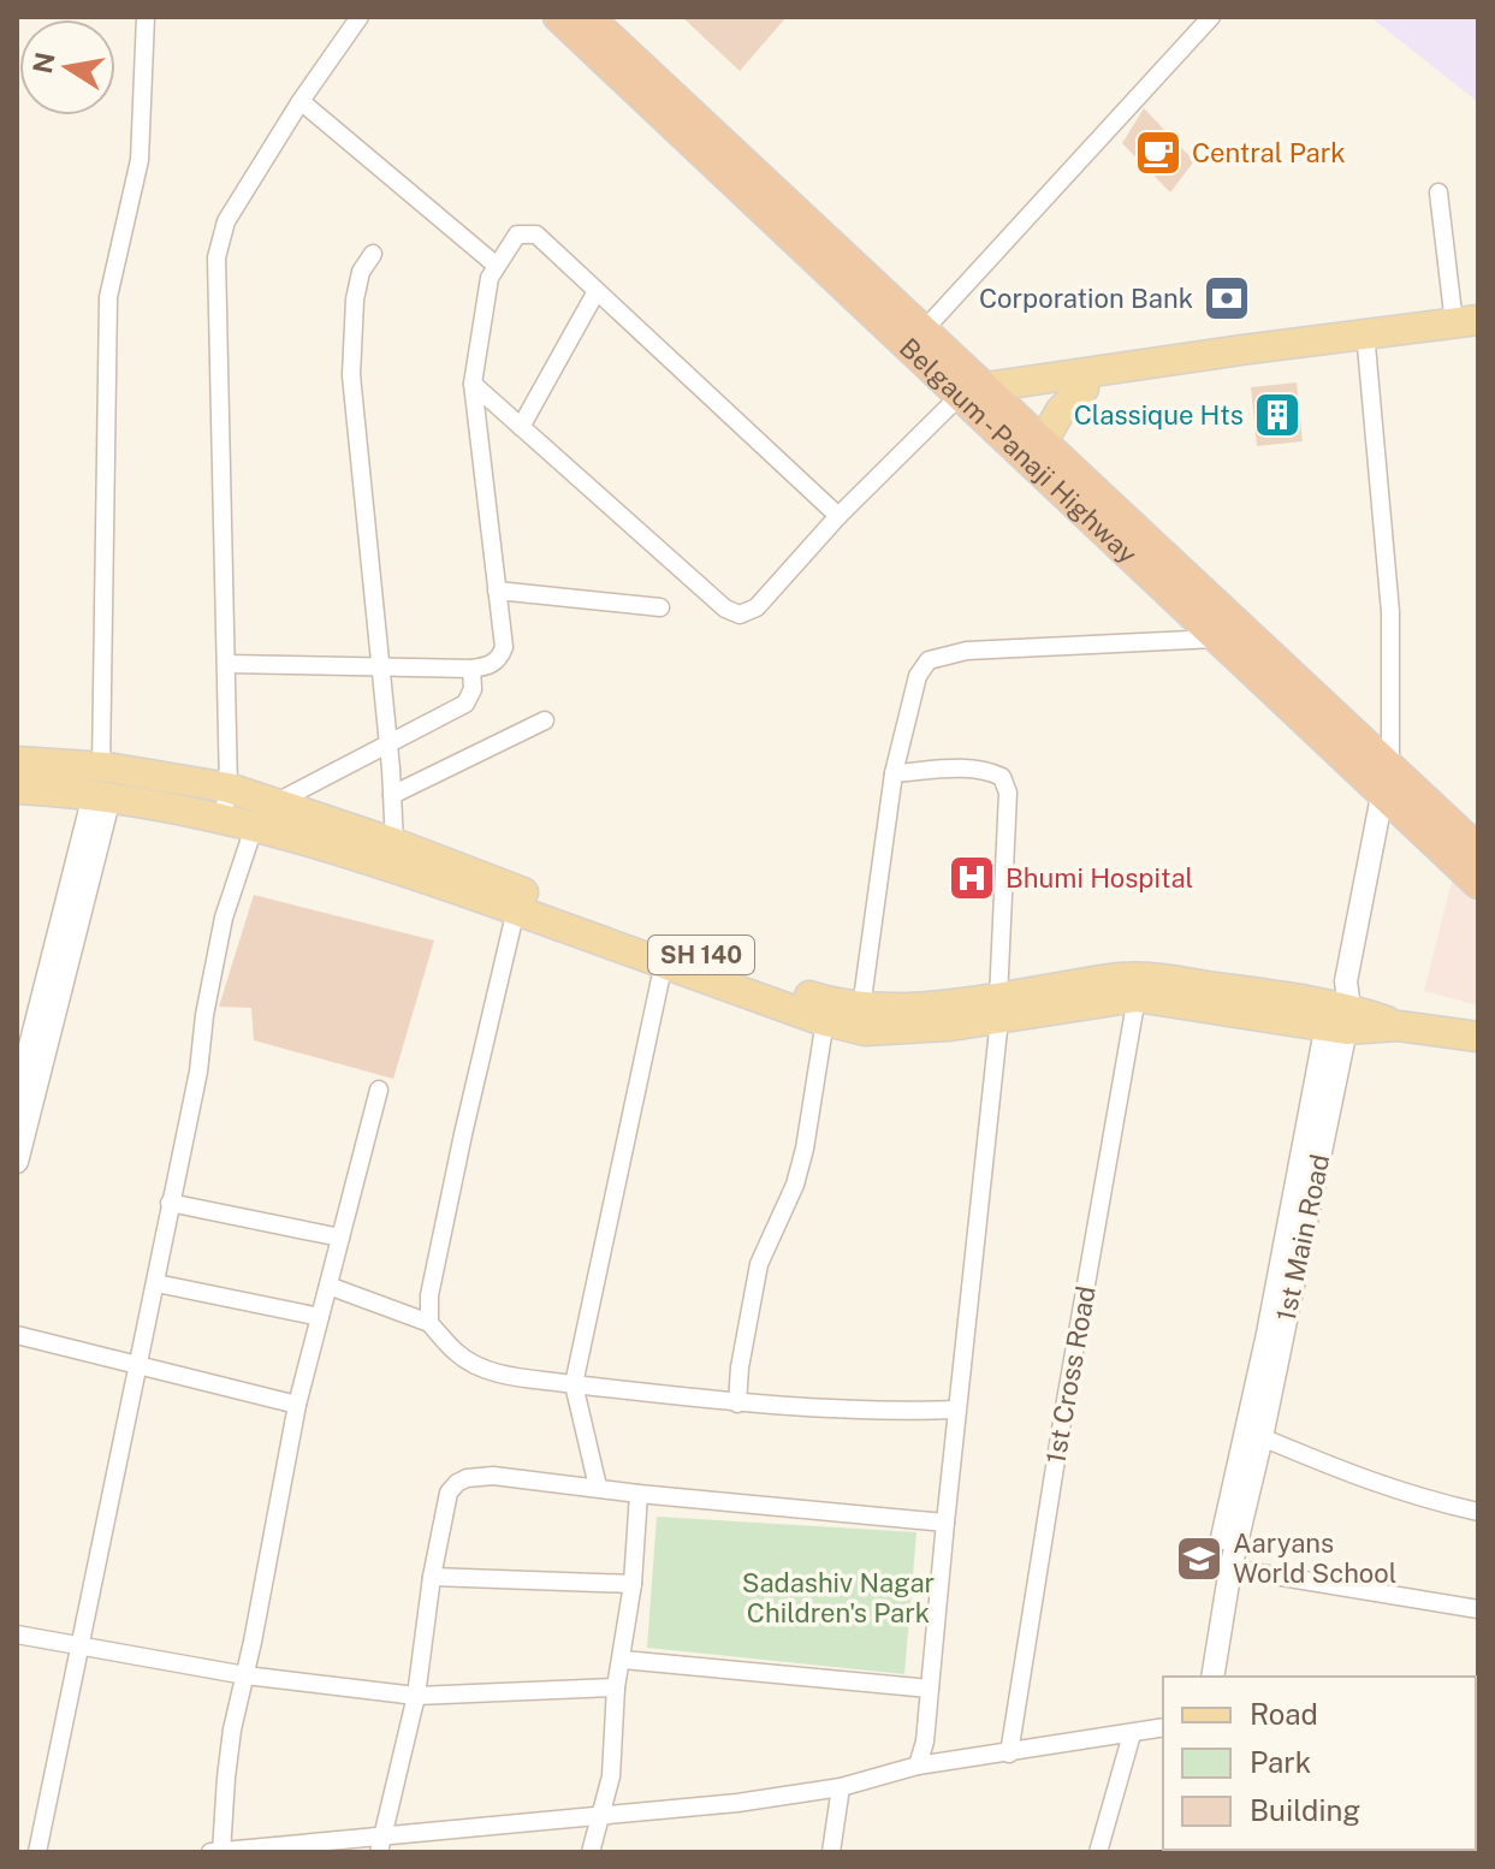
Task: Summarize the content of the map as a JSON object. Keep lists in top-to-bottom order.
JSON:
{
  "streets": {
    "highway": ["Belgaum - Panaji Highway"],
    "main road": ["SH 140"],
    "street": ["1st Main Road", "1st Cross Road"]
  },
  "crossings": [
    ["Belgaum - Panaji Highway", "1st Main Road"],
    ["SH 140", "1st Main Road"],
    ["SH 140", "1st Cross Road"]
  ],
  "parks": ["Sadashiv Nagar Children's Park"],
  "places": {
    "cafe": ["Central Park"],
    "bank": ["Corporation Bank"],
    "building": ["Classique Hts"],
    "hospital": ["Bhumi Hospital"],
    "school or university": ["Aaryans World School"]
  },
  "legend": ["Road", "Park", "Building"],
  "north": "left"
}
